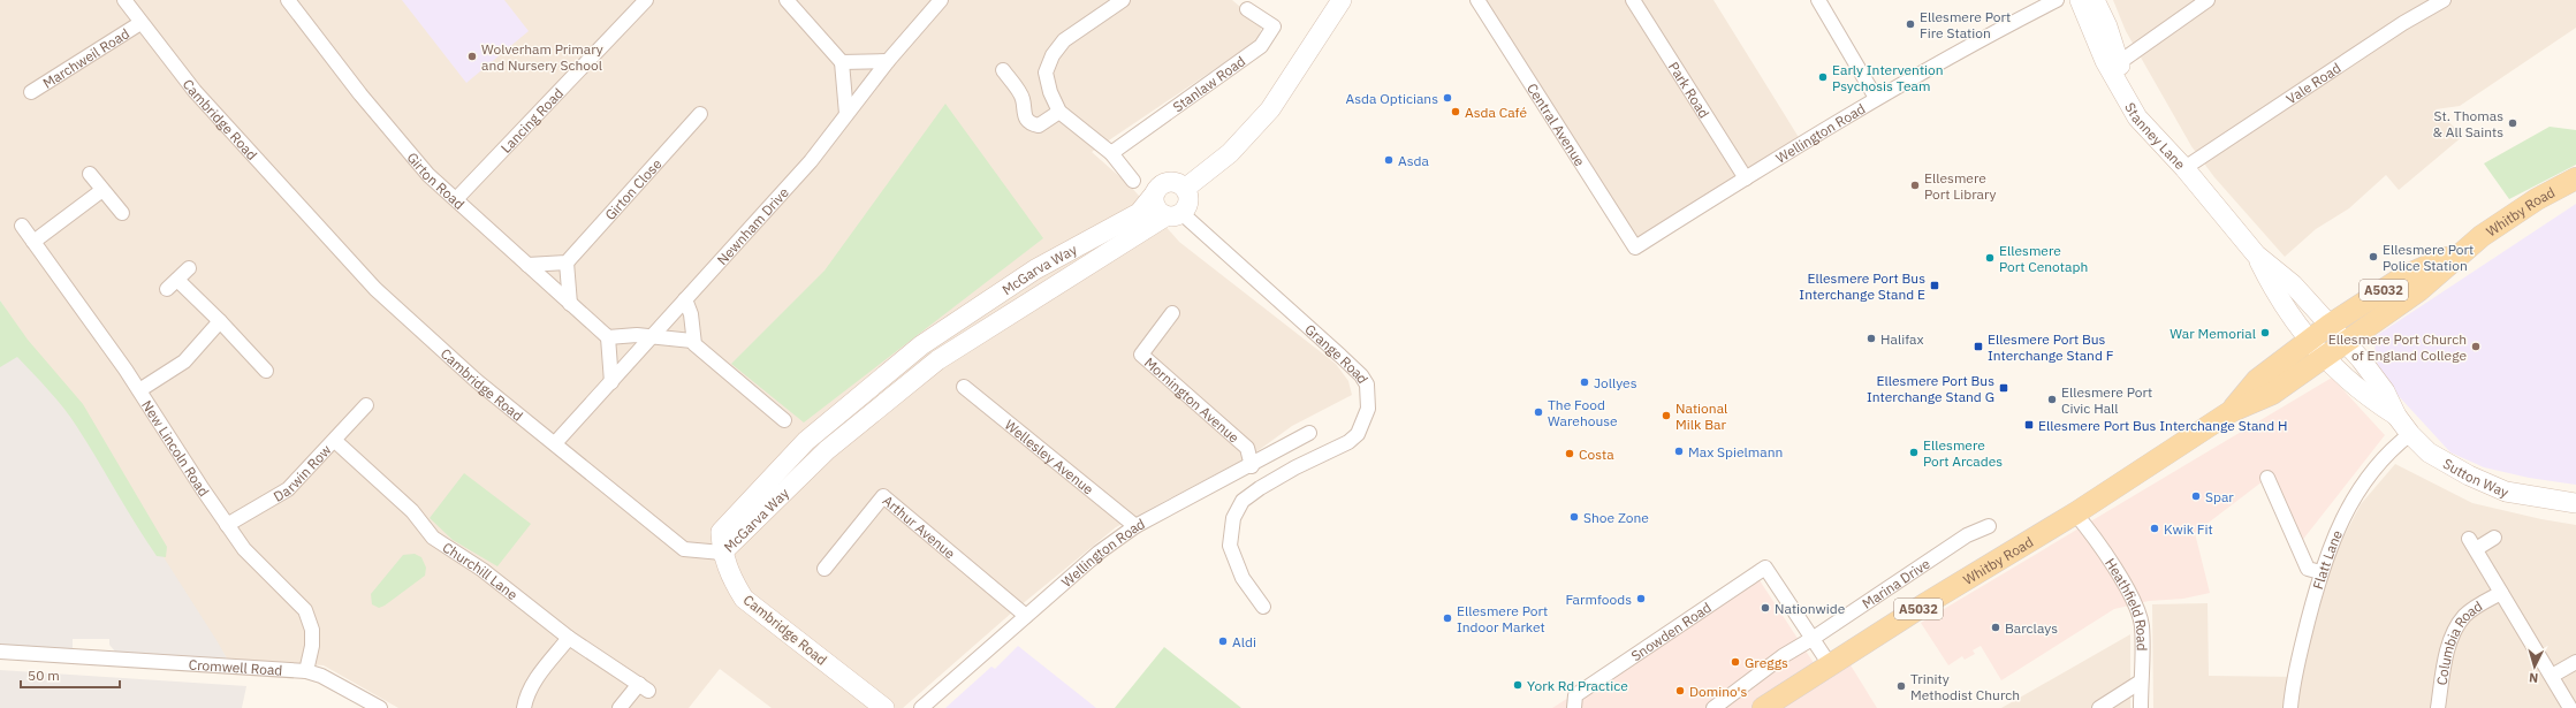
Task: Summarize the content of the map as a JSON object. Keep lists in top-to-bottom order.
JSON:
{
  "streets": {
    "main road": ["Whitby Road", "A5032"],
    "street": [
      "Marchweil Road",
      "Stanlaw Road",
      "Vale Road",
      "Park Road",
      "Cambridge Road",
      "Lancing Road",
      "Central Avenue",
      "Wellington Road",
      "Stanney Lane",
      "Girton Road",
      "Girton Close",
      "Newnham Drive",
      "McGarva Way",
      "Grange Road",
      "Mornington Avenue",
      "New Lincoln Road",
      "Wellesley Avenue",
      "Darwin Row",
      "Sutton Way",
      "Arthur Avenue",
      "Flatt Lane",
      "Churchill Lane",
      "Marina Drive",
      "Heathfield Road",
      "Snowden Road",
      "Columbia Road",
      "Cromwell Road"
    ]
  },
  "crossings": [
    ["Marchweil Road", "Cambridge Road"],
    ["Vale Road", "Stanney Lane"],
    ["Park Road", "Wellington Road"],
    ["Cambridge Road", "Newnham Drive"],
    ["Cambridge Road", "McGarva Way"],
    ["Lancing Road", "Girton Road"],
    ["Central Avenue", "Wellington Road"],
    ["Wellington Road", "Mornington Avenue"],
    ["Wellington Road", "Wellesley Avenue"],
    ["Wellington Road", "Arthur Avenue"],
    ["Stanney Lane", "Whitby Road"],
    ["Stanney Lane", "Sutton Way"],
    ["Whitby Road", "Sutton Way"],
    ["Whitby Road", "Heathfield Road"],
    ["McGarva Way", "Grange Road"],
    ["New Lincoln Road", "Darwin Row"],
    ["New Lincoln Road", "Cromwell Road"],
    ["Darwin Row", "Churchill Lane"],
    ["Sutton Way", "Flatt Lane"],
    ["Marina Drive", "Snowden Road"]
  ],
  "places": {
    "other": [
      "Ellesmere Port Fire Station",
      "Wolverham Primary and Nursery School",
      "Early Intervention Psychosis Team",
      "Asda Opticians",
      "Asda Café",
      "St. Thomas & All Saints",
      "Asda",
      "Ellesmere Port Library",
      "Ellesmere Port Police Station",
      "Ellesmere Port Cenotaph",
      "War Memorial",
      "Halifax",
      "Ellesmere Port Church of England College",
      "Jollyes",
      "Ellesmere Port Civic Hall",
      "The Food Warehouse",
      "National Milk Bar",
      "Max Spielmann",
      "Ellesmere Port Arcades",
      "Costa",
      "Spar",
      "Shoe Zone",
      "Kwik Fit",
      "Farmfoods",
      "Nationwide",
      "Ellesmere Port Indoor Market",
      "Barclays",
      "Aldi",
      "Greggs",
      "York Rd Practice",
      "Trinity Methodist Church",
      "Domino's"
    ],
    "transit": [
      "Ellesmere Port Bus Interchange Stand E",
      "Ellesmere Port Bus Interchange Stand F",
      "Ellesmere Port Bus Interchange Stand G",
      "Ellesmere Port Bus Interchange Stand H"
    ]
  },
  "scale_bar": "50 m",
  "north": "bottom"
}
